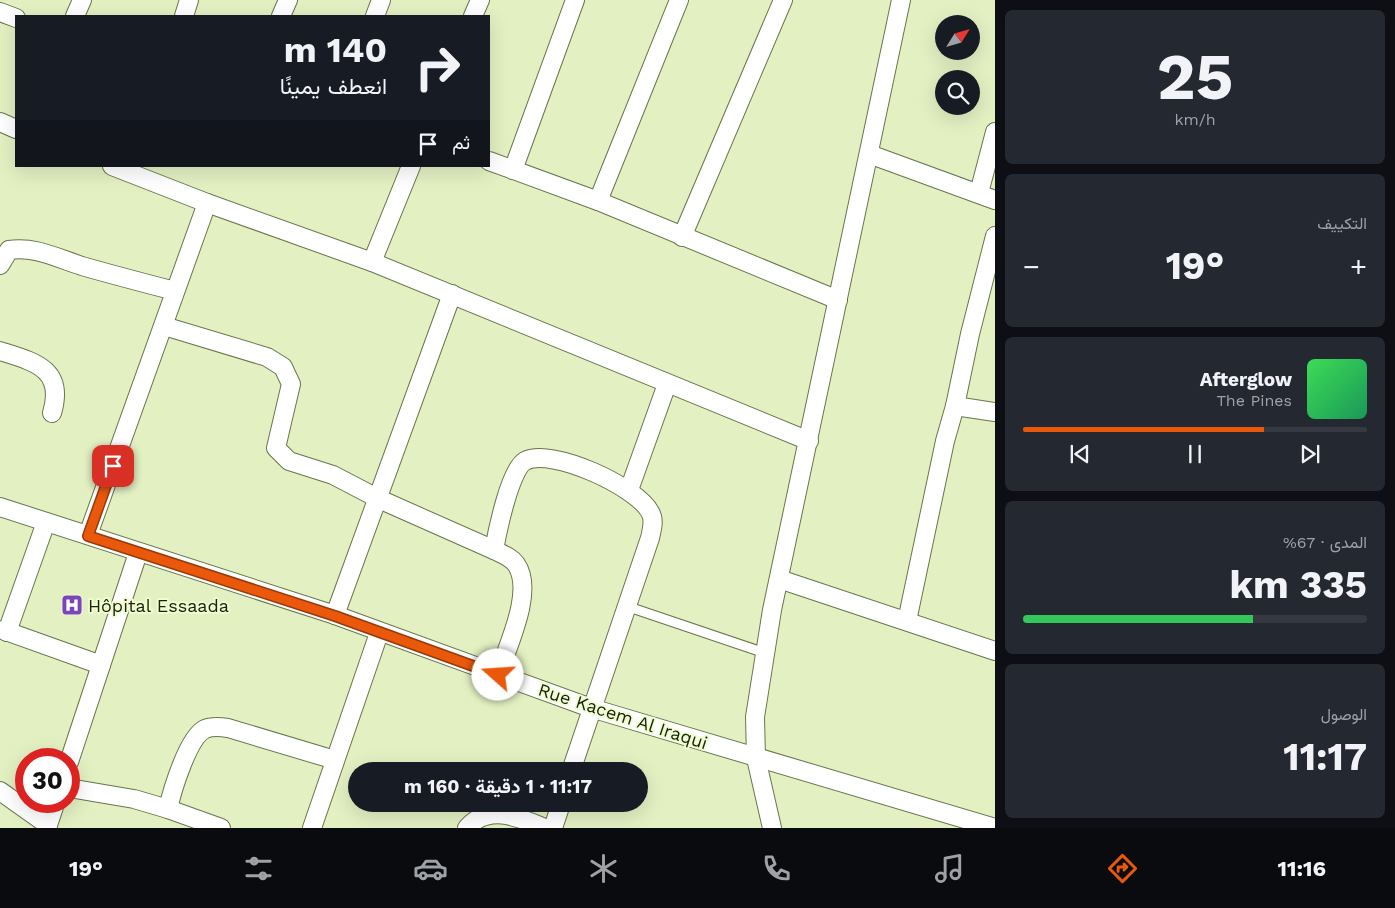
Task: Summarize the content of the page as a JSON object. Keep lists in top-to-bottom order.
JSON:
{
  "streets": {
    "street": ["Rue Kacem Al Iraqui"]
  },
  "places": {
    "hospital": ["Hôpital Essaada"]
  },
  "north": "top right",
  "page": {
    "tile": [
      ["25", "km/h"],
      "التكييف",
      ["المدى · 67%", "335 km"],
      ["الوصول", "11:17"]
    ],
    "turn": ["140 m", "انعطف يمينًا"],
    "then": "ثم",
    "heat": ["−", "19°", "+"],
    "song": ["Afterglow", "The Pines"],
    "limit": "30",
    "trip": "11:17 · 1 دقيقة · 160 m",
    "tabs": ["11:16", "19°"]
  }
}
